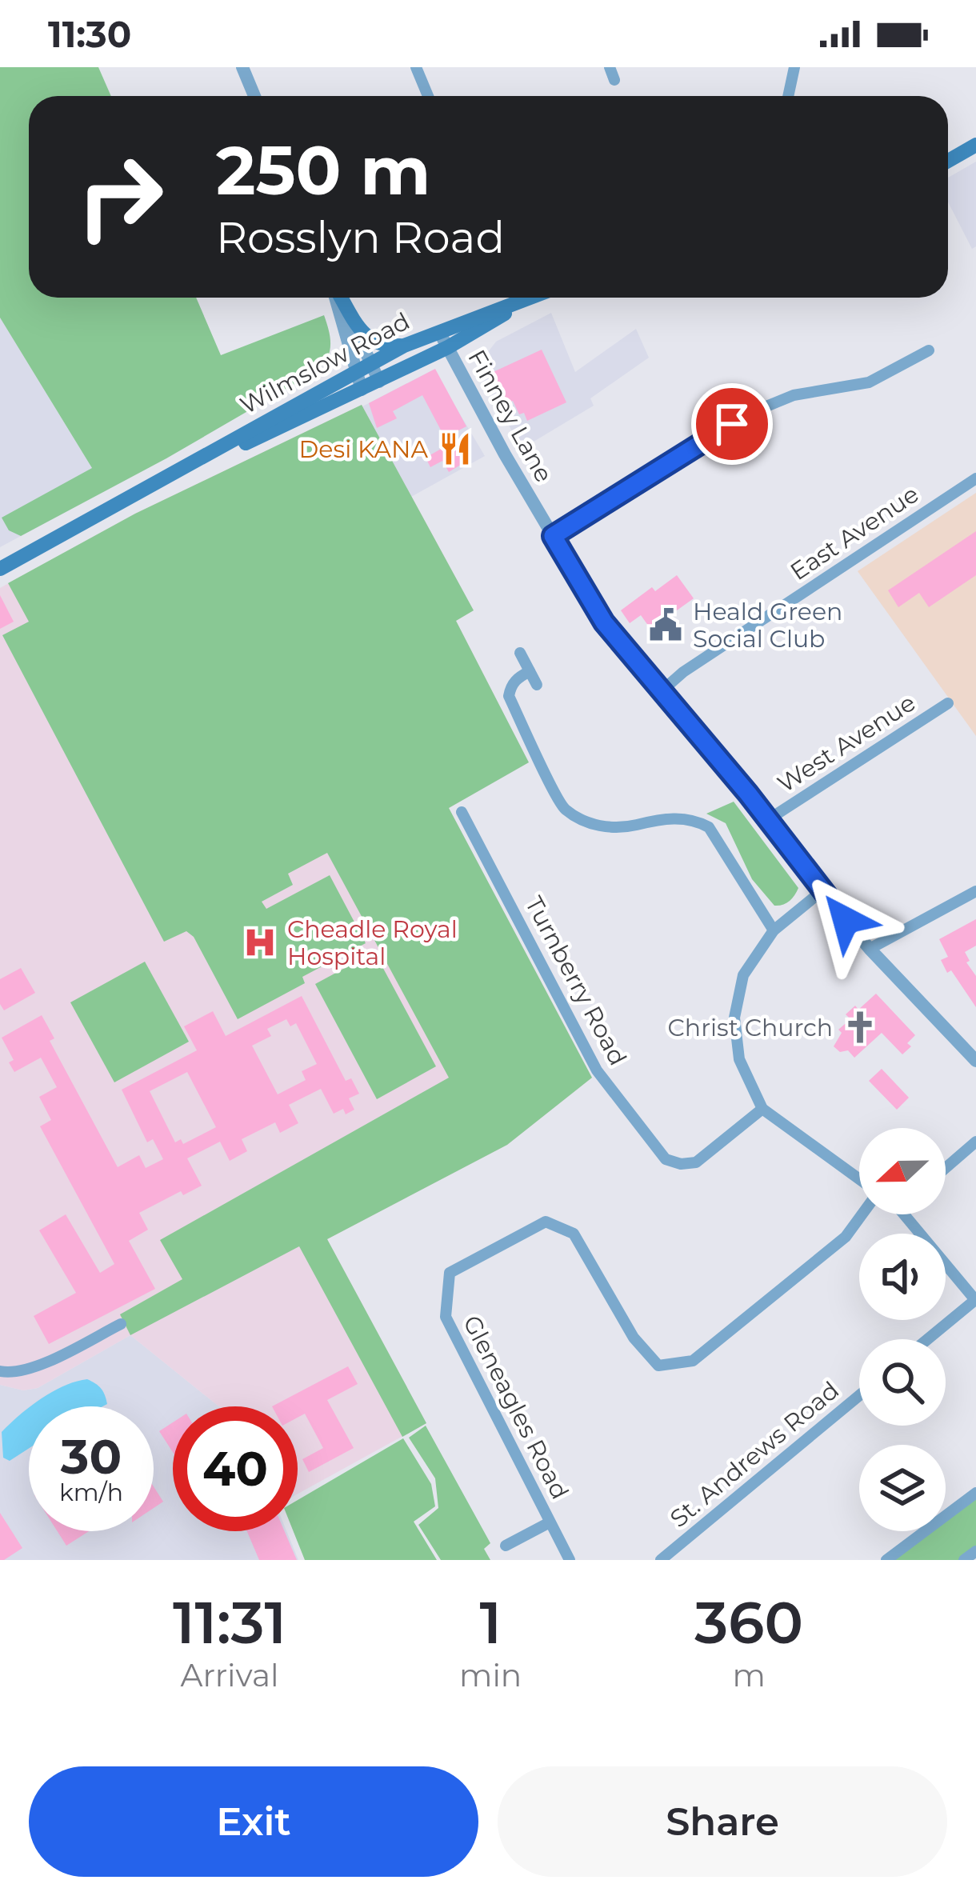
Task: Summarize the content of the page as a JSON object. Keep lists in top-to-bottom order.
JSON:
{
  "streets": {
    "main road": ["Wilmslow Road"],
    "street": [
      "Finney Lane",
      "East Avenue",
      "West Avenue",
      "Turnberry Road",
      "Gleneagles Road",
      "St. Andrews Road"
    ]
  },
  "crossings": [
    ["Wilmslow Road", "Finney Lane"],
    ["Finney Lane", "East Avenue"],
    ["Finney Lane", "West Avenue"],
    ["Finney Lane", "Gleneagles Road"],
    ["Turnberry Road", "Gleneagles Road"]
  ],
  "places": {
    "restaurant": ["Desi KANA"],
    "public building": ["Heald Green Social Club"],
    "hospital": ["Cheadle Royal Hospital"],
    "church": ["Christ Church"]
  },
  "north": "left",
  "page": {
    "status": "11:30",
    "turn": ["250 m", "Rosslyn Road"],
    "speed": "30 km/h",
    "limit": "40",
    "eta": [
      "11:31",
      "Arrival",
      "1",
      "min",
      "360",
      "m"
    ],
    "buttons": ["Exit", "Share"]
  }
}
